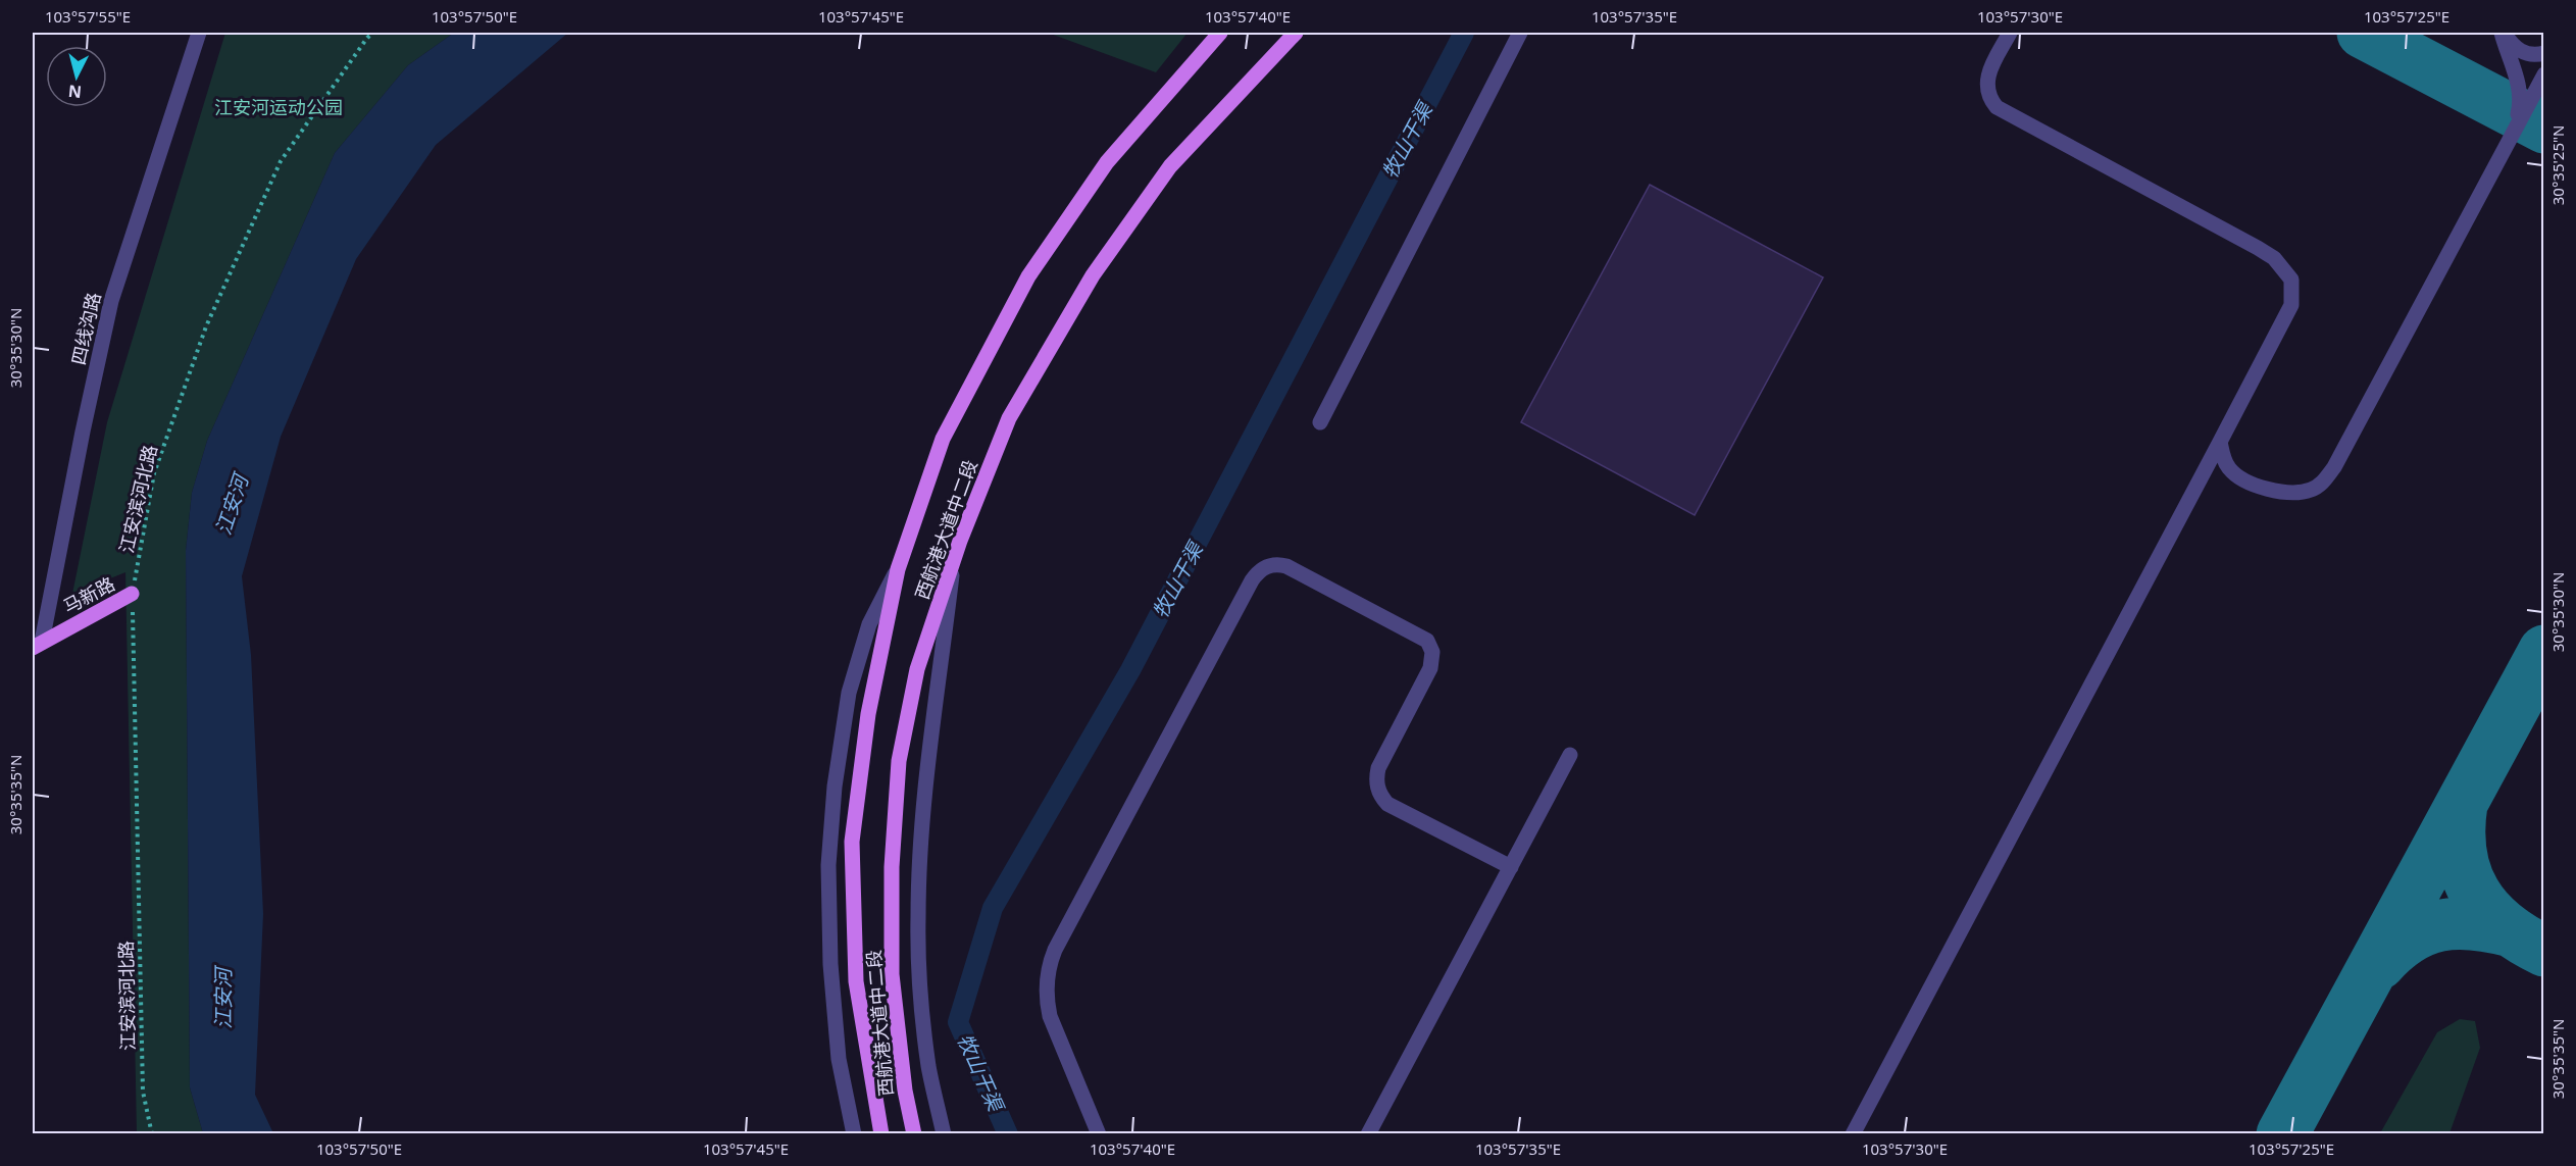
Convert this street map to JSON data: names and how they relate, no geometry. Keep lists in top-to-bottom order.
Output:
{
  "streets": {
    "main road": ["西航港大道中二段", "马新路"],
    "street": ["四线沟路"],
    "path": ["江安滨河北路"]
  },
  "crossings": [
    ["四线沟路", "马新路"],
    ["江安滨河北路", "马新路"]
  ],
  "water": ["牧山干渠", "江安河"],
  "parks": ["江安河运动公园"],
  "north": "bottom",
  "coordinates": [
    "103°57'55\"E",
    "103°57'50\"E",
    "103°57'45\"E",
    "103°57'40\"E",
    "103°57'35\"E",
    "103°57'30\"E",
    "103°57'25\"E",
    "30°35'25\"N",
    "30°35'30\"N",
    "30°35'35\"N"
  ]
}
